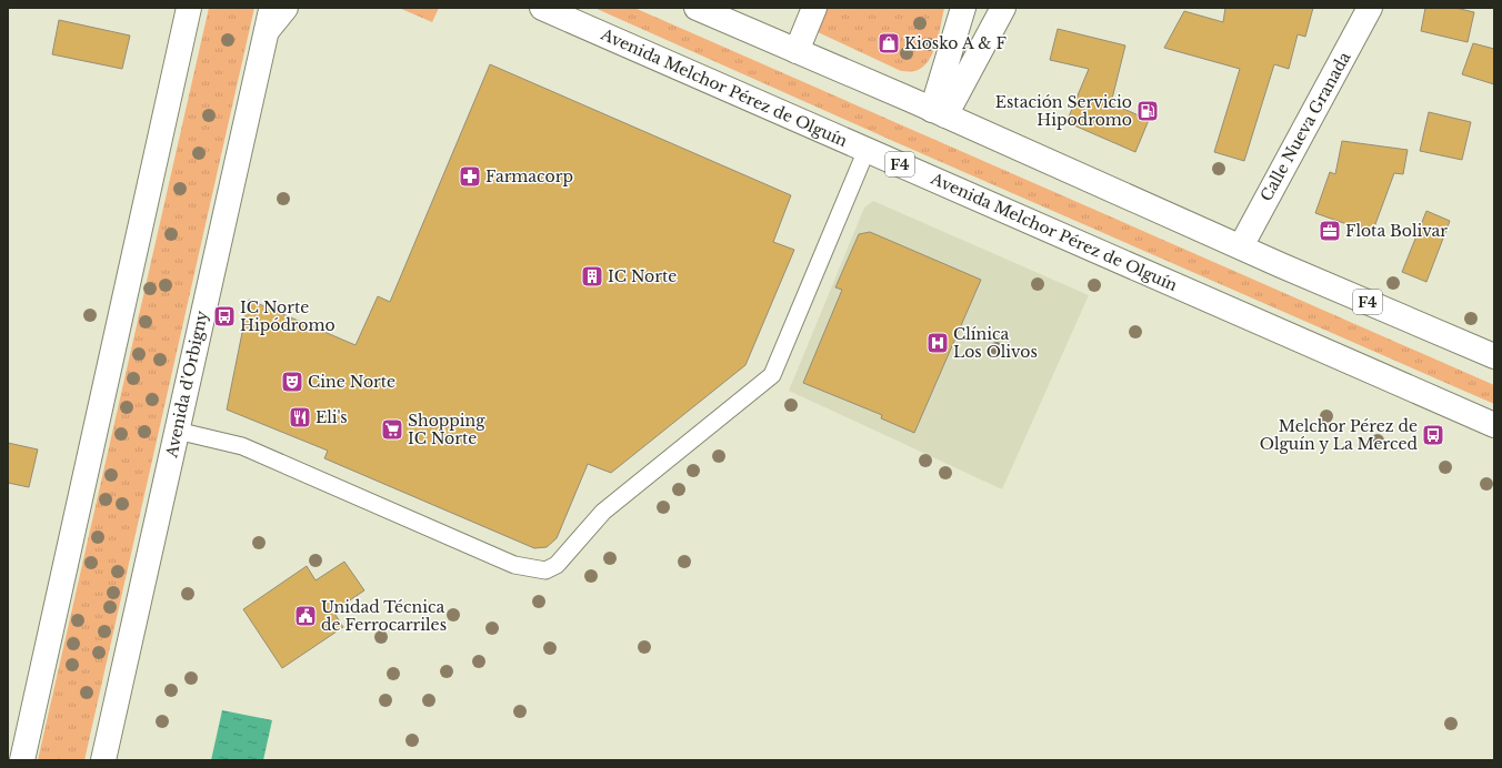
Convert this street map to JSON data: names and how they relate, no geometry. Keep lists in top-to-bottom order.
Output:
{
  "streets": {
    "main road": [
      "Avenida Melchor Pérez de Olguín",
      "Calle Nueva Granada",
      "F4",
      "Avenida d'Orbigny"
    ]
  },
  "crossings": [
    ["Calle Nueva Granada", "F4"]
  ],
  "places": {
    "shop": ["Kiosko A & F"],
    "fuel station": ["Estación Servicio Hipodromo"],
    "pharmacy": ["Farmacorp"],
    "office": ["Flota Bolivar"],
    "building": ["IC Norte"],
    "bus stop": ["IC Norte Hipódromo", "Melchor Pérez de Olguín y La Merced"],
    "hospital": ["Clínica Los Olivos"],
    "theatre": ["Cine Norte"],
    "restaurant": ["Eli's"],
    "supermarket": ["Shopping IC Norte"],
    "public building": ["Unidad Técnica de Ferrocarriles"]
  }
}
